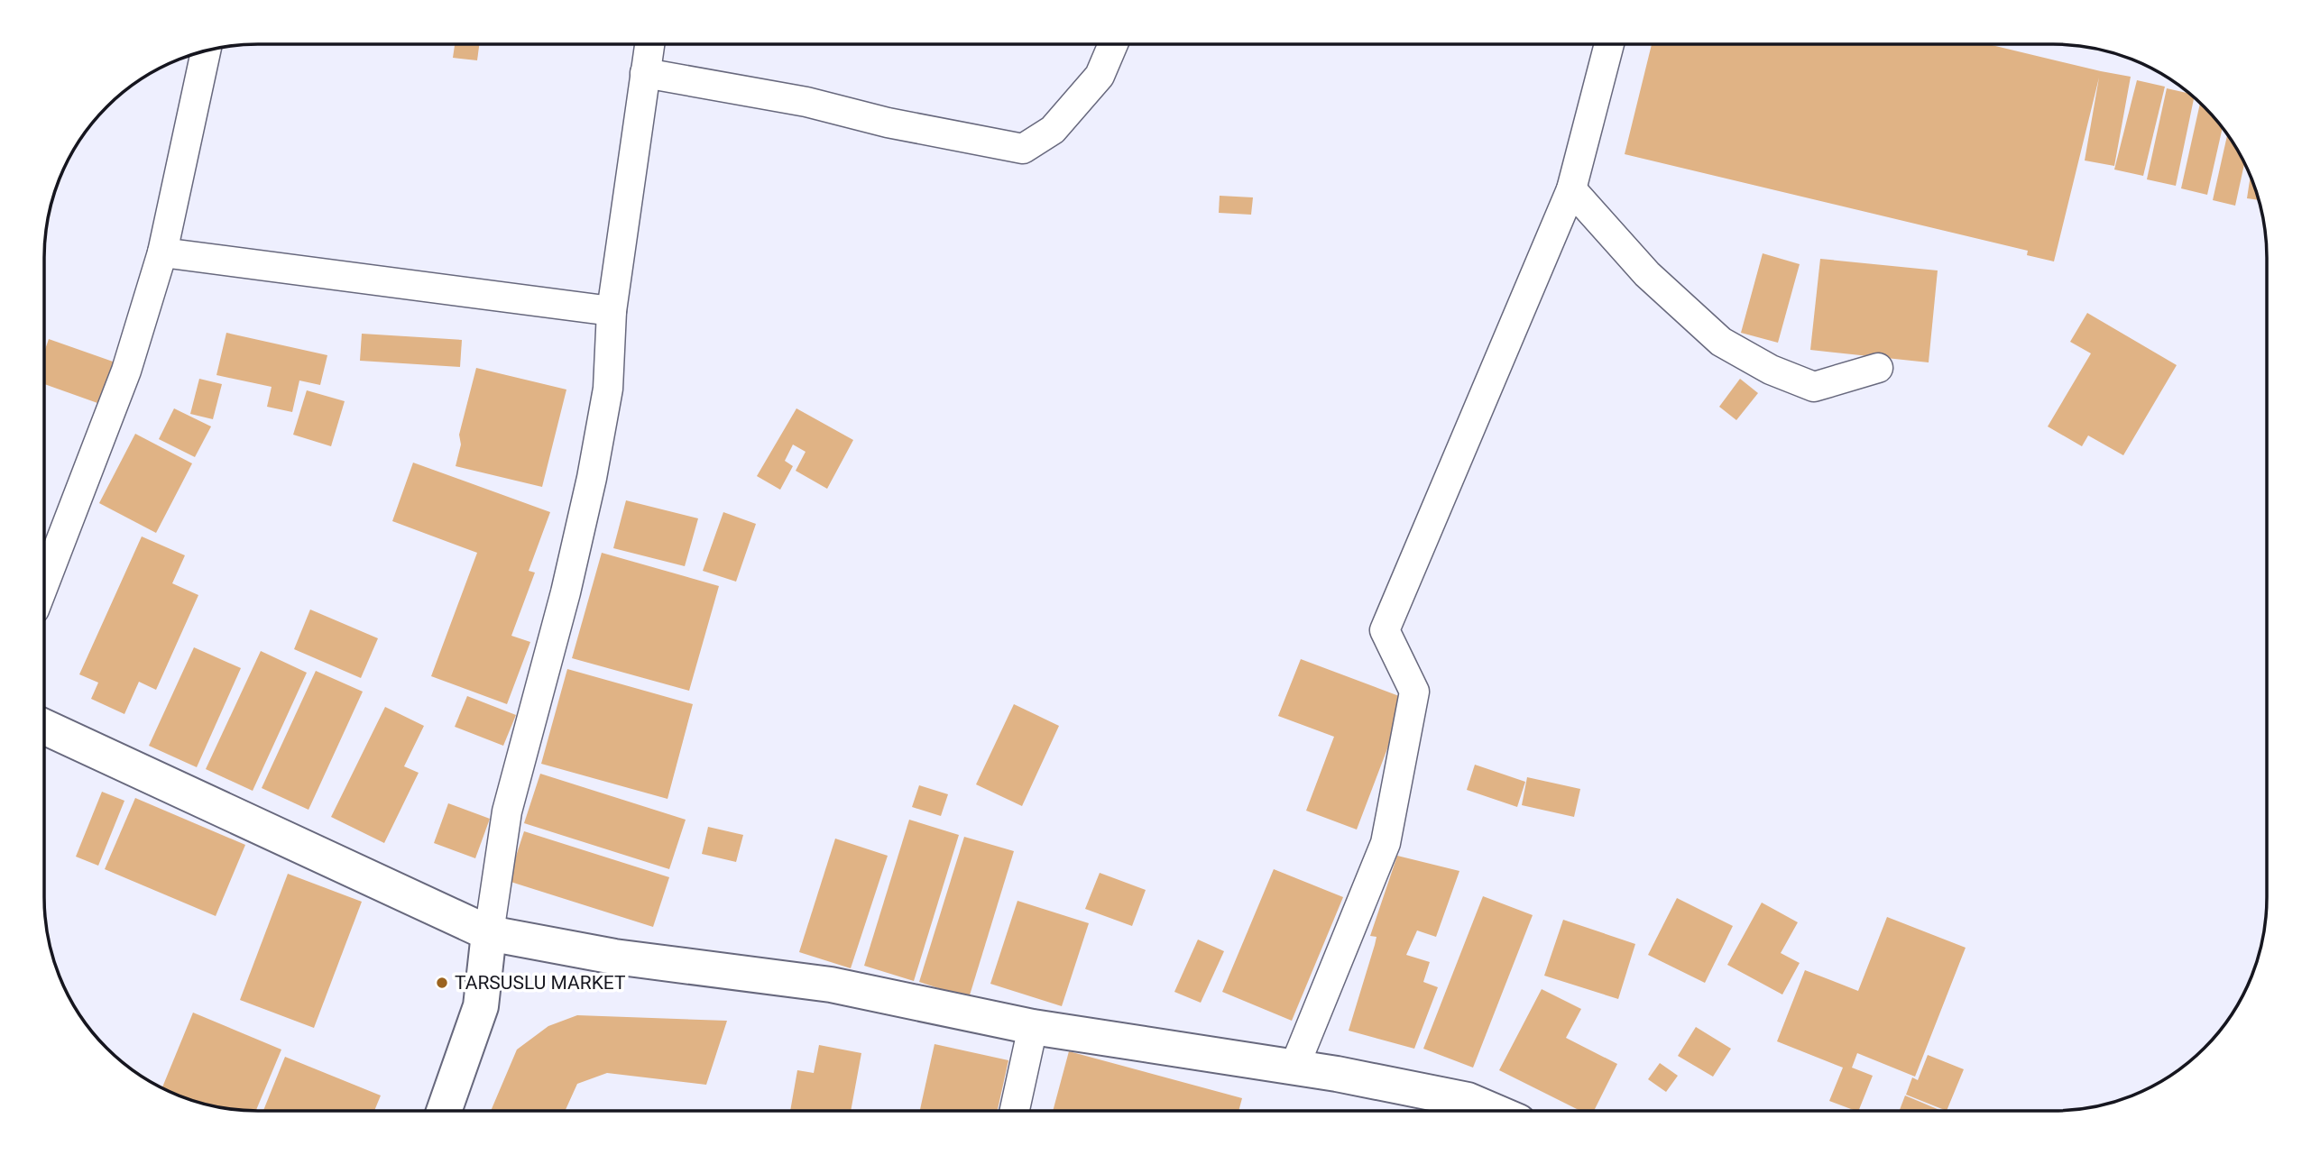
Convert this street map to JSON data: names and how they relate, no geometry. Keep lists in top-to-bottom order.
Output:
{
  "places": ["TARSUSLU MARKET"]
}
